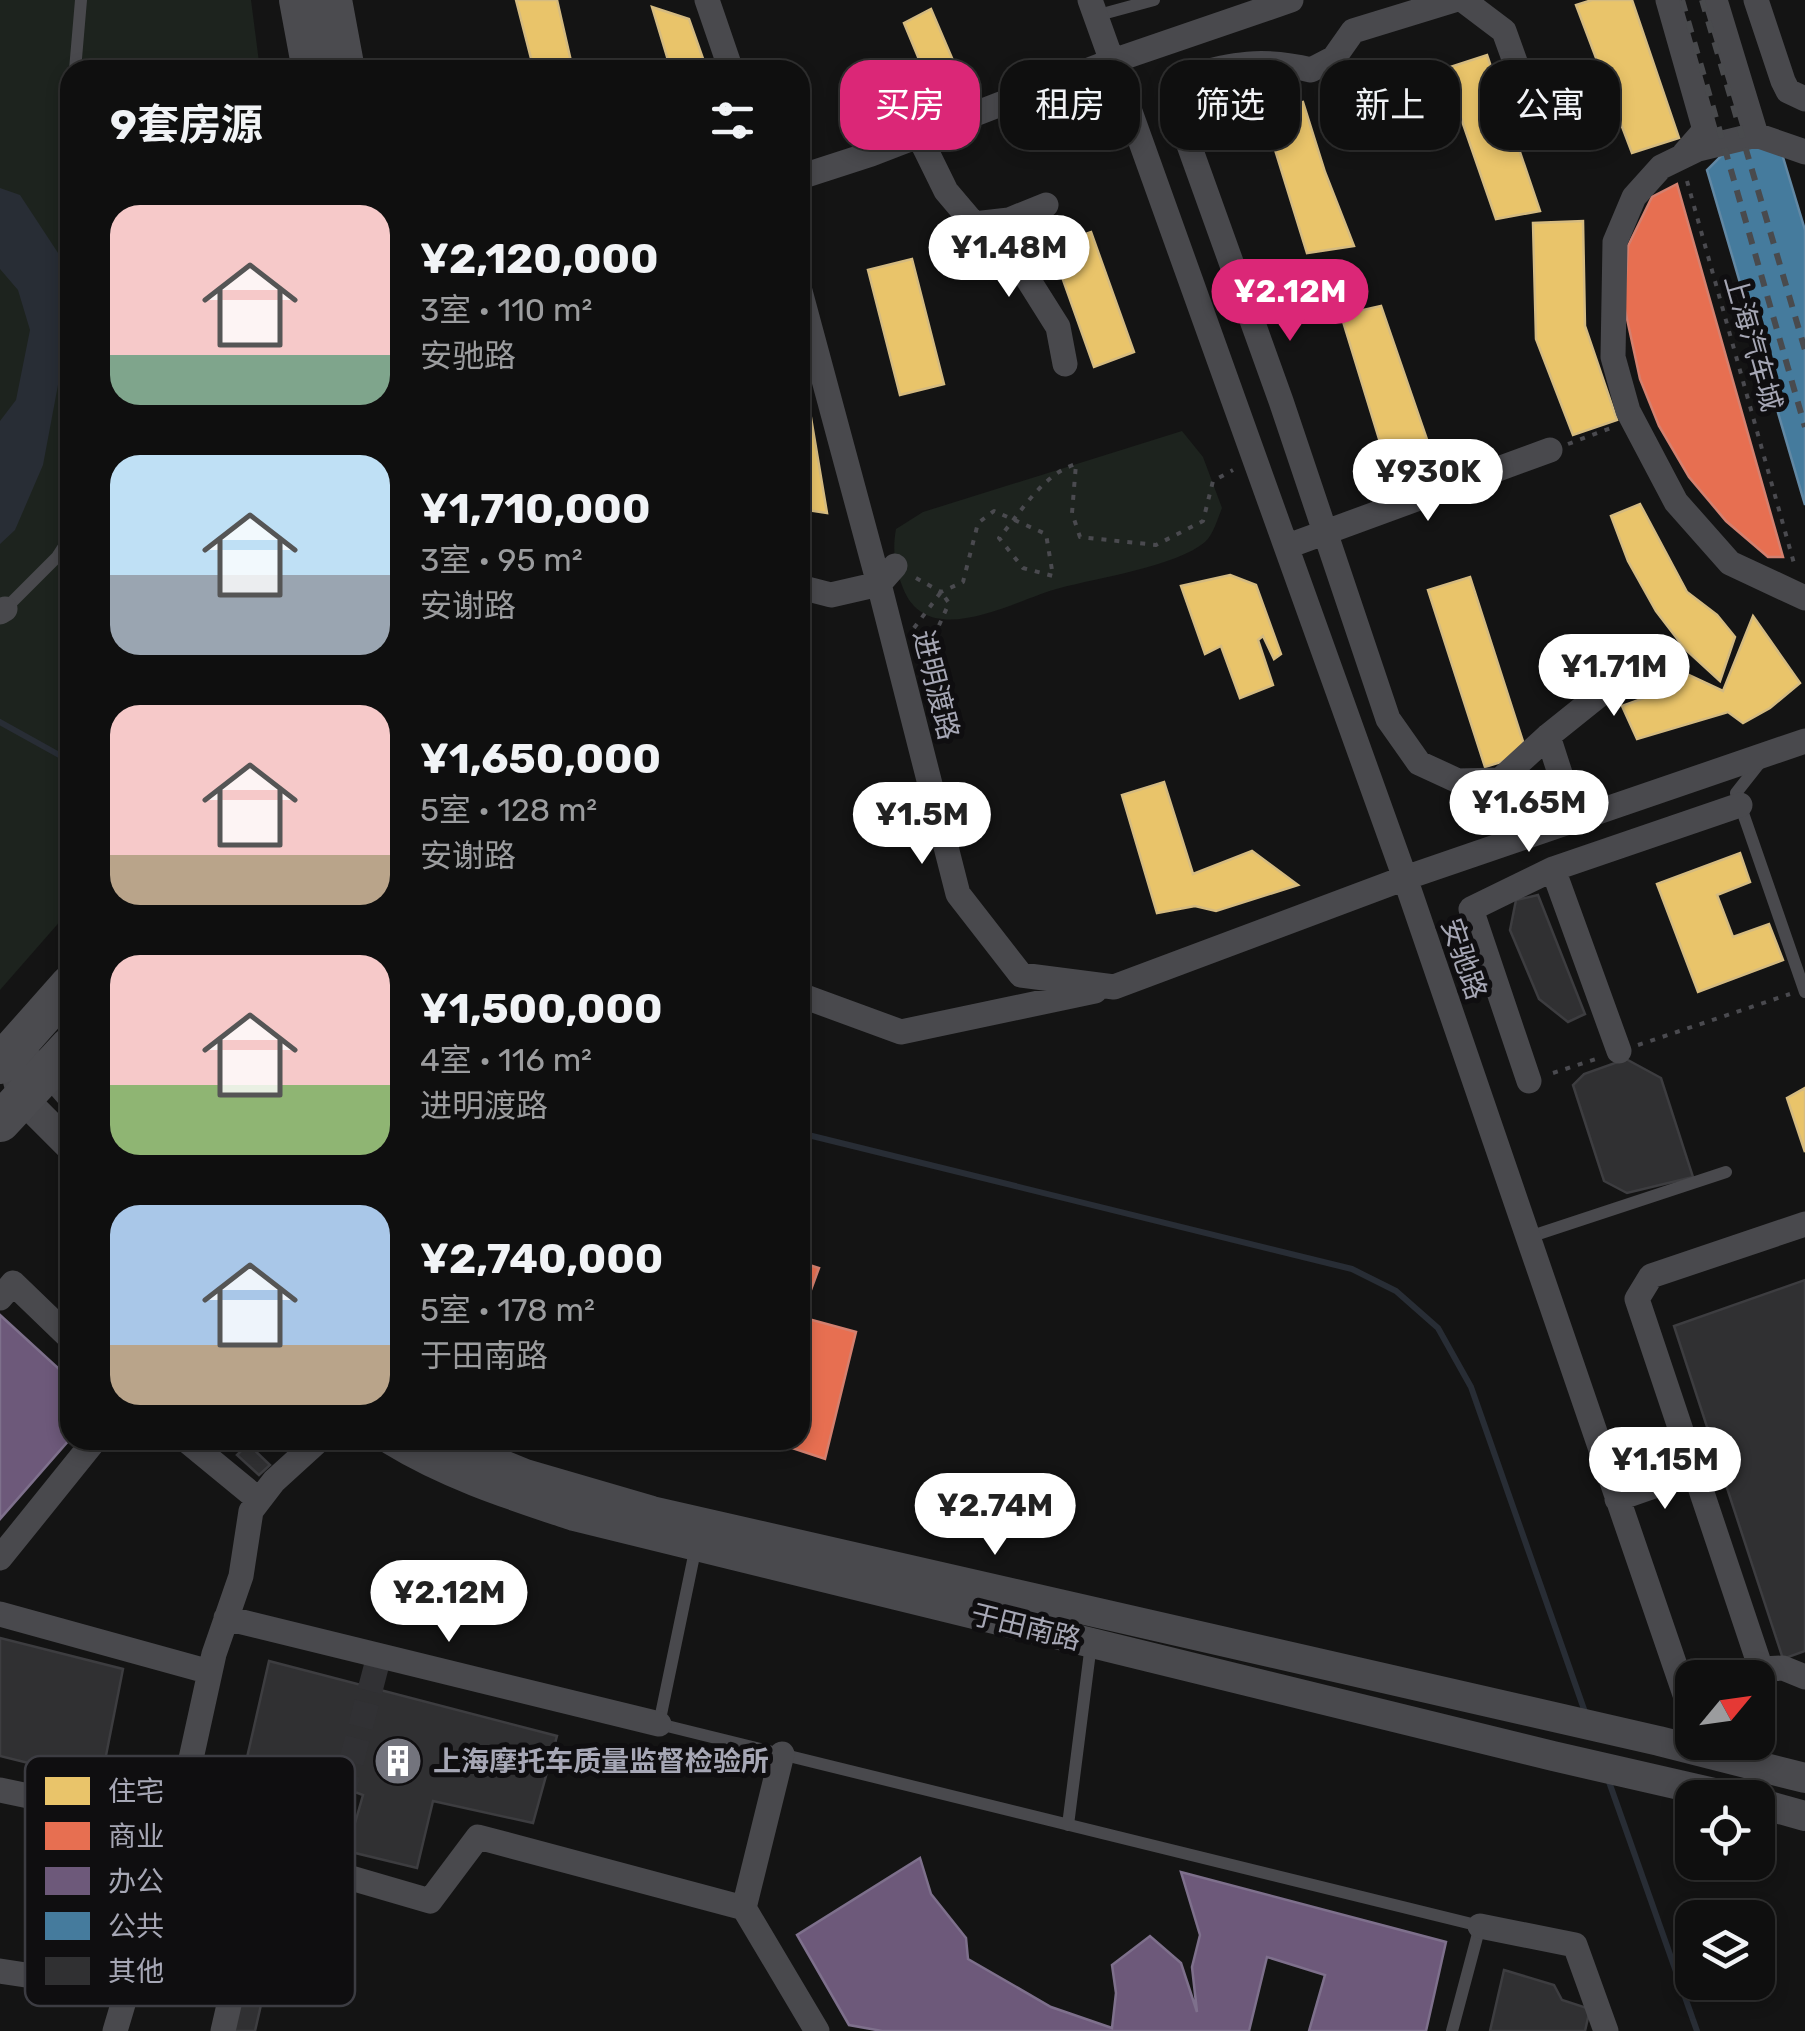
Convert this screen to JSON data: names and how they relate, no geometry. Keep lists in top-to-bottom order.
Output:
{
  "streets": {
    "street": ["进明渡路", "安驰路", "于田南路"],
    "path": ["上海汽车城"]
  },
  "crossings": [
    ["进明渡路", "安驰路"]
  ],
  "places": {
    "building": ["上海摩托车质量监督检验所"]
  },
  "legend": [
    "住宅",
    "商业",
    "办公",
    "公共",
    "其他"
  ],
  "north": "top right",
  "page": {
    "chip": [
      "买房",
      "租房",
      "筛选",
      "新上",
      "公寓"
    ],
    "heading": "9套房源",
    "list": [
      {
        "name": "¥2,120,000",
        "note": "3室 · 110 m² · 安驰路"
      },
      {
        "name": "¥1,710,000",
        "note": "3室 · 95 m² · 安谢路"
      },
      {
        "name": "¥1,650,000",
        "note": "5室 · 128 m² · 安谢路"
      },
      {
        "name": "¥1,500,000",
        "note": "4室 · 116 m² · 进明渡路"
      },
      {
        "name": "¥2,740,000",
        "note": "5室 · 178 m² · 于田南路"
      }
    ],
    "price": [
      "¥1.48M",
      "¥2.12M",
      "¥930K",
      "¥1.71M",
      "¥1.65M",
      "¥1.5M",
      "¥1.15M",
      "¥2.74M",
      "¥2.12M"
    ]
  }
}
